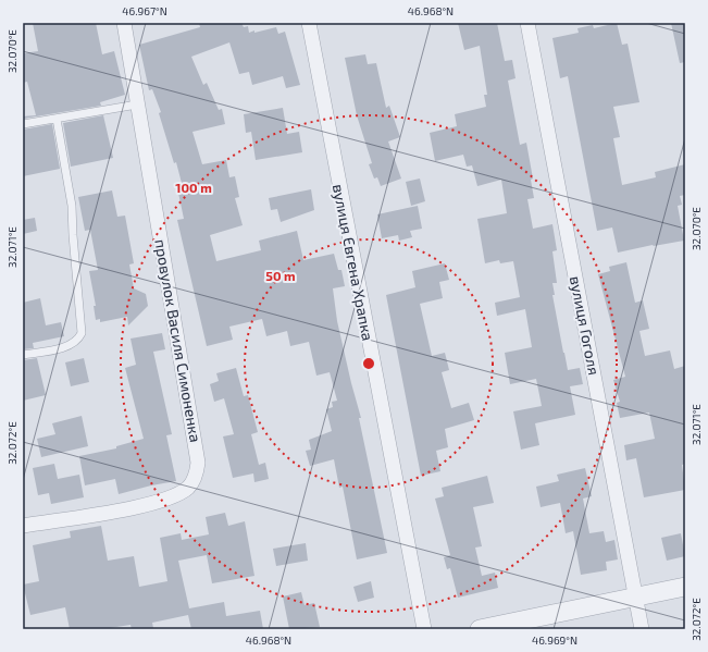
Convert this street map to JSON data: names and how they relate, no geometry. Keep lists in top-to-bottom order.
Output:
{
  "streets": {
    "street": ["вулиця Євгена Храпка", "вулиця Гоголя", "провулок Василя Симоненка"]
  },
  "coordinates": [
    "46.967°N",
    "46.968°N",
    "32.070°E",
    "32.071°E",
    "32.072°E",
    "46.969°N"
  ],
  "rings": ["100 m", "50 m"]
}
